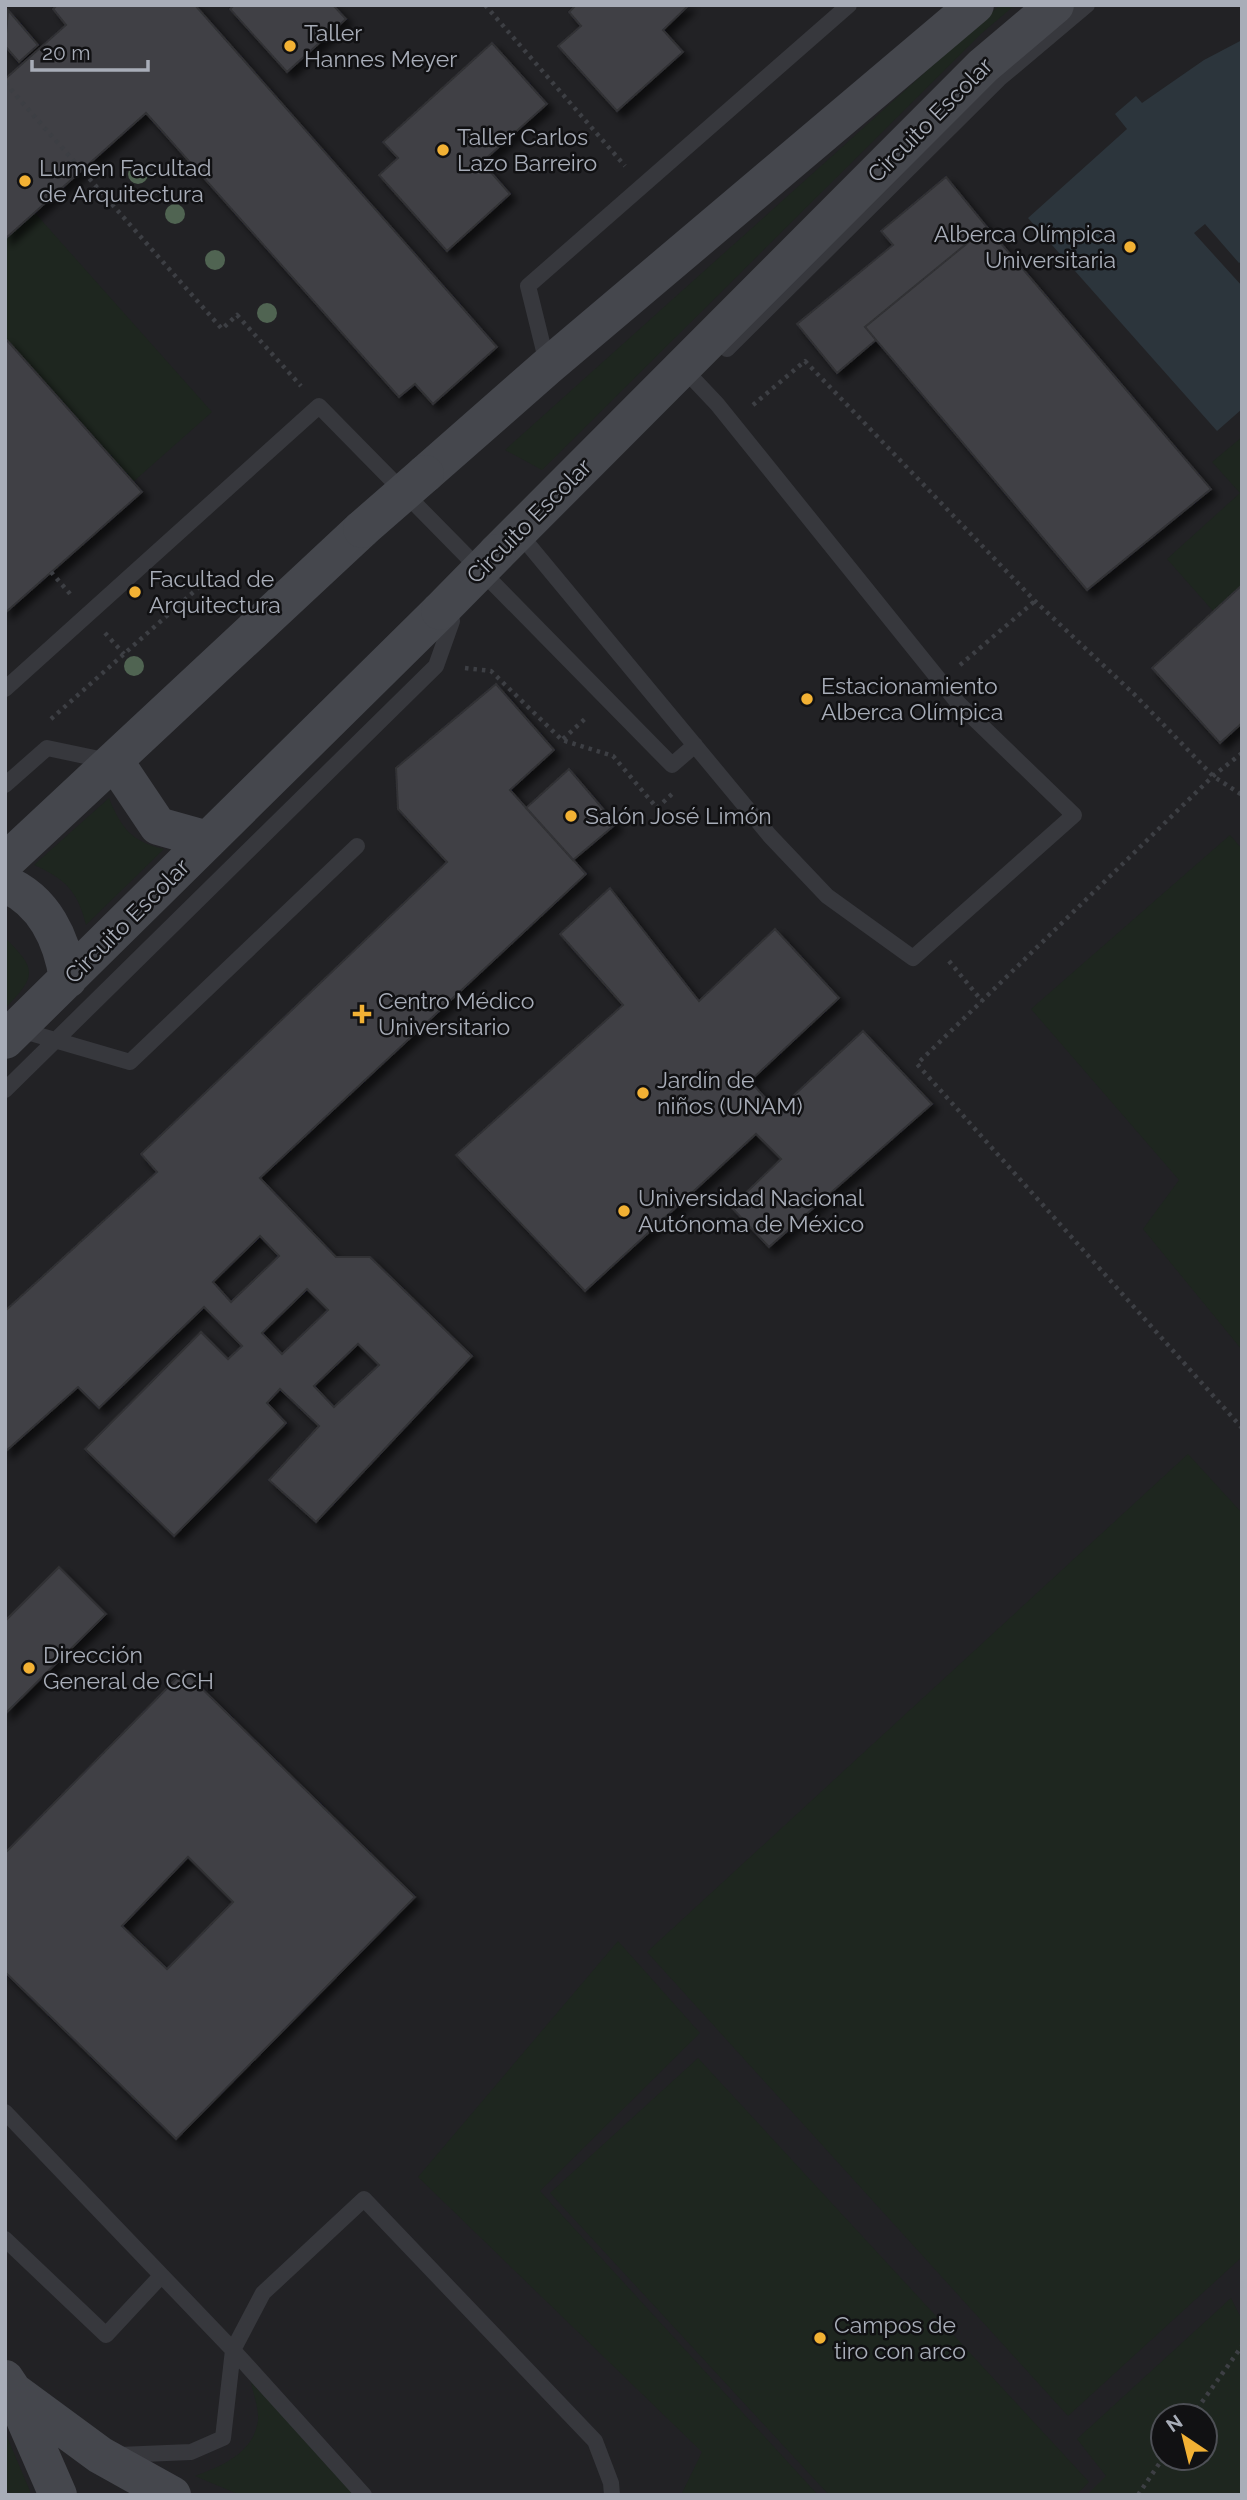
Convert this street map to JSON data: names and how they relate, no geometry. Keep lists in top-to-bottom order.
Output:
{
  "streets": {
    "street": ["Circuito Escolar"]
  },
  "places": {
    "other": [
      "Taller Hannes Meyer",
      "Taller Carlos Lazo Barreiro",
      "Lumen Facultad de Arquitectura",
      "Alberca Olímpica Universitaria",
      "Facultad de Arquitectura",
      "Estacionamiento Alberca Olímpica",
      "Salón José Limón",
      "Jardín de niños (UNAM)",
      "Universidad Nacional Autónoma de México",
      "Dirección General de CCH",
      "Campos de tiro con arco"
    ],
    "health": ["Centro Médico Universitario"]
  },
  "scale_bar": "20 m",
  "north": "top left"
}
